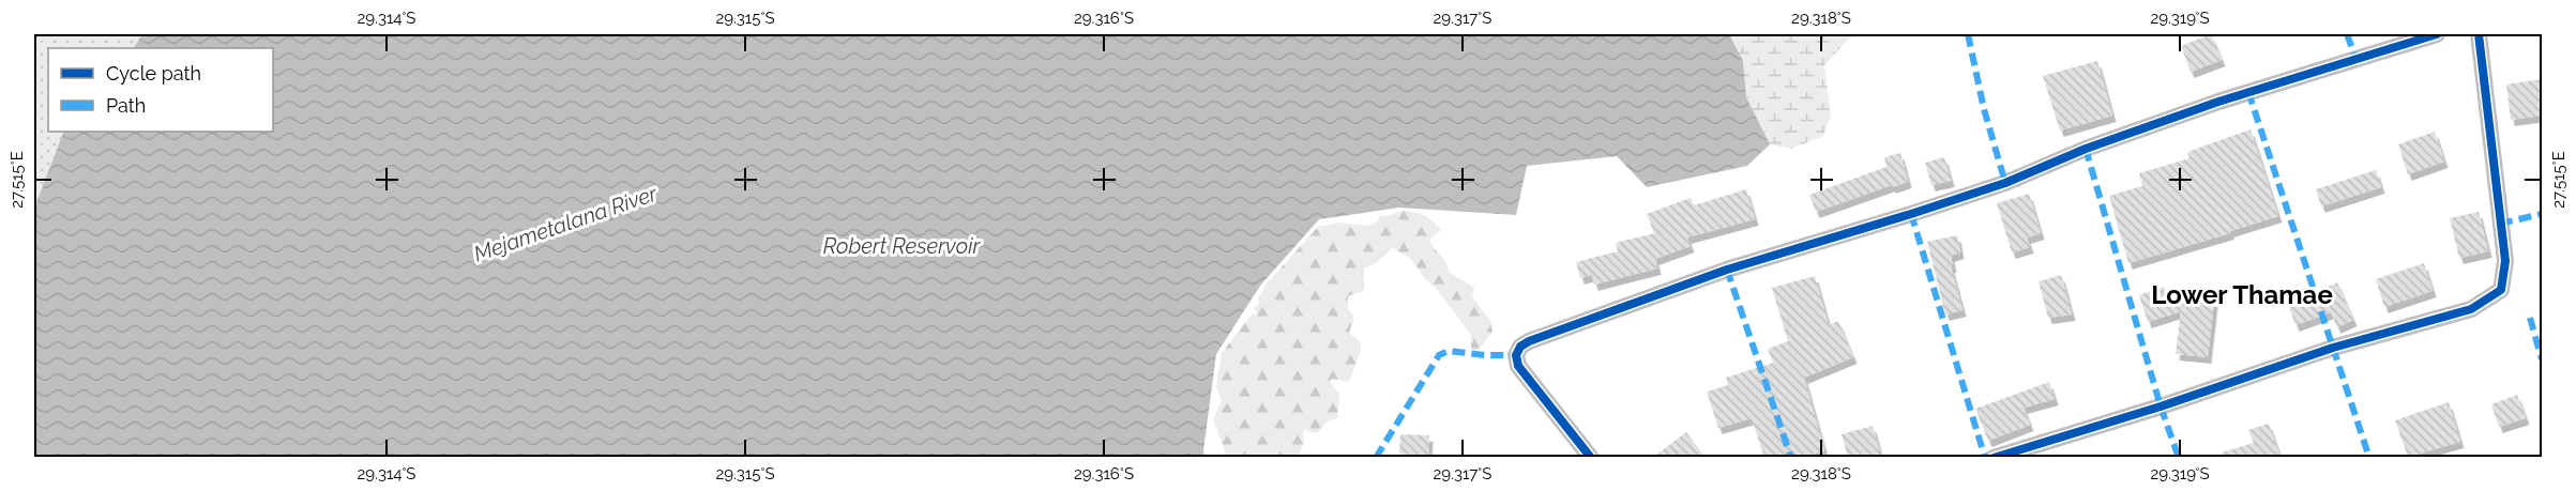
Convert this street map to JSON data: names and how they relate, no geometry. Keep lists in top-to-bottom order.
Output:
{
  "districts": ["Lower Thamae"],
  "water": ["Mejametalana River", "Robert Reservoir"],
  "legend": ["Cycle path", "Path"],
  "coordinates": [
    "29.314°S",
    "29.315°S",
    "29.316°S",
    "29.317°S",
    "29.318°S",
    "29.319°S",
    "27.515°E"
  ]
}
